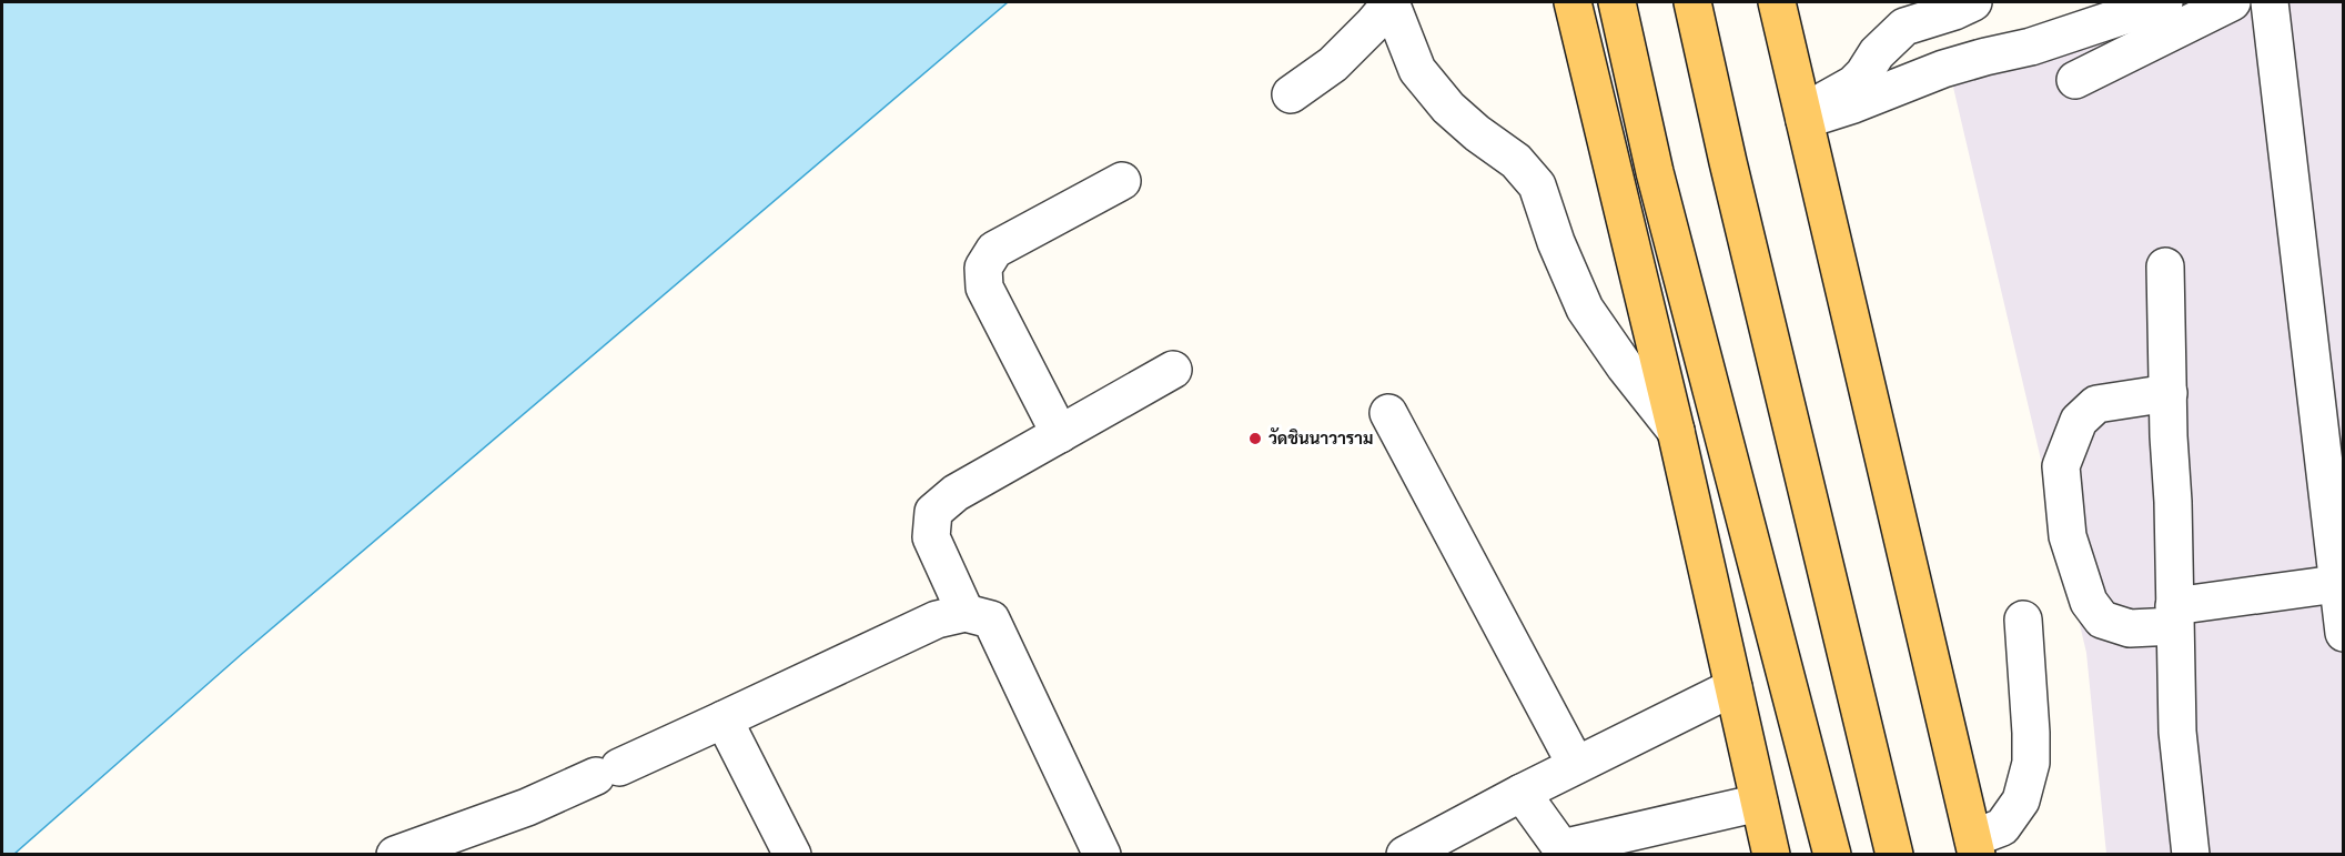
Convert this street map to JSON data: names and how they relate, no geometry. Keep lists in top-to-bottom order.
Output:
{
  "places": ["วัดชินนาวาราม"]
}
